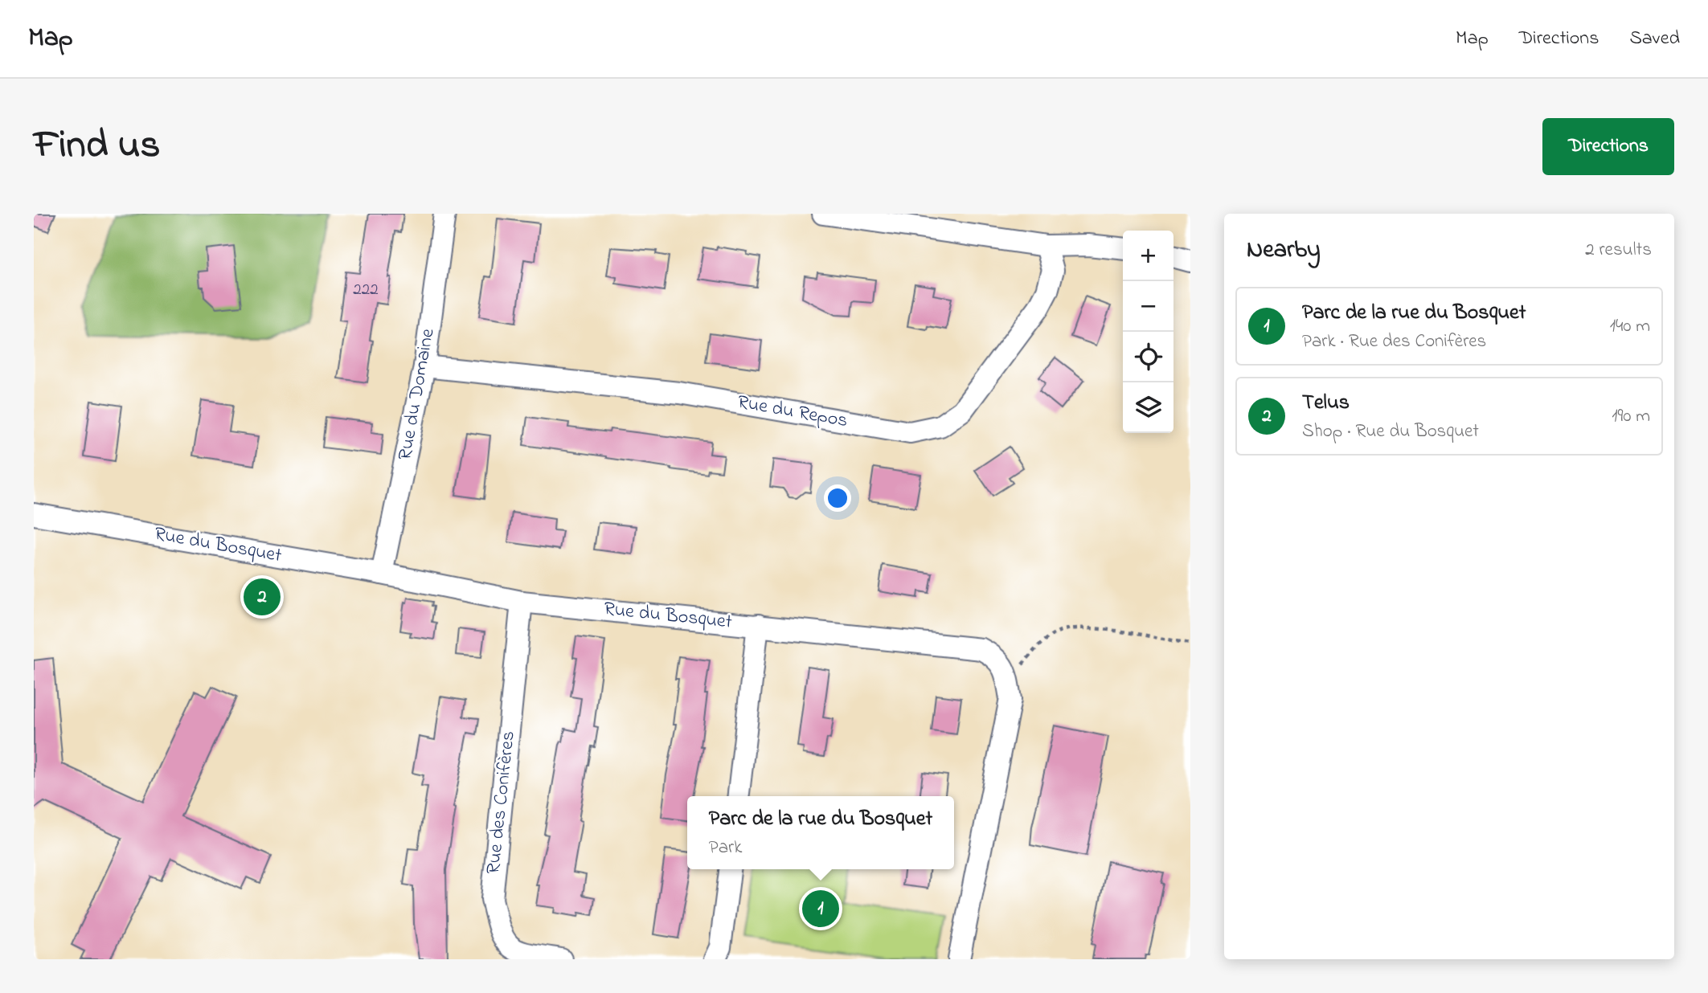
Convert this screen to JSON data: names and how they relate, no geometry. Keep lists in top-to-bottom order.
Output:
{
  "streets": {
    "street": [
      "Rue du Domaine",
      "Rue du Repos",
      "Rue du Bosquet",
      "Rue des Conifères"
    ]
  },
  "crossings": [
    ["Rue du Domaine", "Rue du Repos"],
    ["Rue du Domaine", "Rue du Bosquet"],
    ["Rue du Bosquet", "Rue des Conifères"]
  ],
  "house_numbers": ["222"],
  "page": {
    "header": "Map",
    "nav": ["Map", "Directions", "Saved"],
    "title": "Find us",
    "buttons": "Directions",
    "heading": ["Nearby", "2 results"],
    "map_buttons": ["+", "−"],
    "list": [
      {
        "mark": "1",
        "name": "Parc de la rue du Bosquet",
        "note": "Park · Rue des Conifères",
        "value": "140 m"
      },
      {
        "mark": "2",
        "name": "Telus",
        "note": "Shop · Rue du Bosquet",
        "value": "190 m"
      }
    ],
    "pins": ["2", "1"],
    "popup": ["Parc de la rue du Bosquet", "Park"]
  }
}
